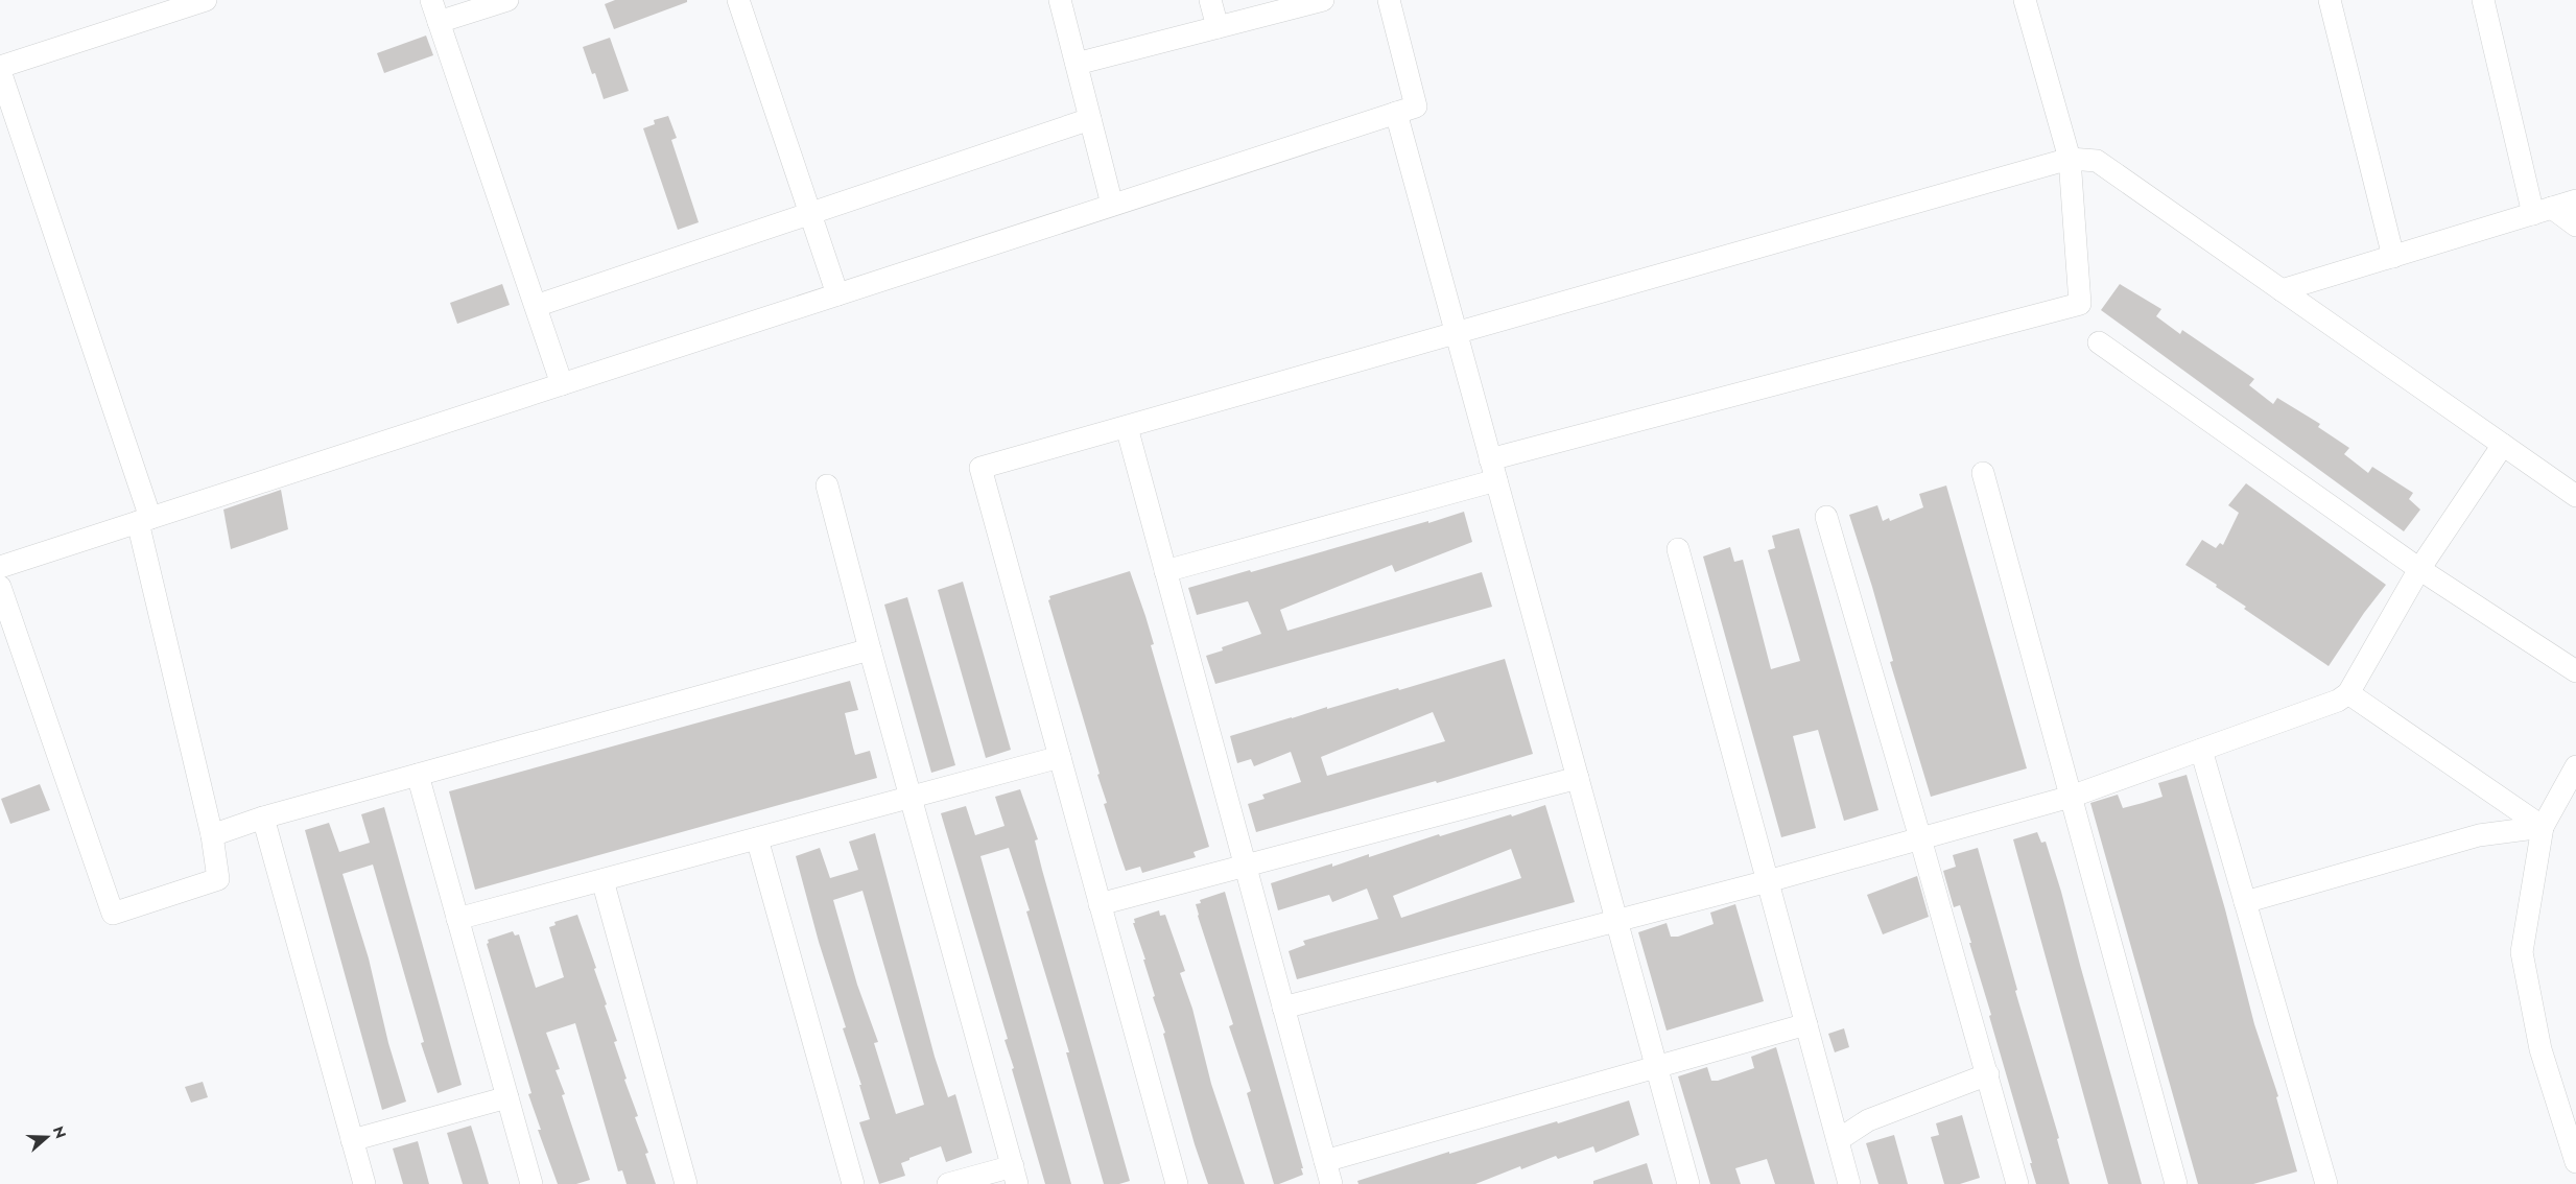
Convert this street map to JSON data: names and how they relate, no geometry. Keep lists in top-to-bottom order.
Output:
{
  "north": "right"
}
